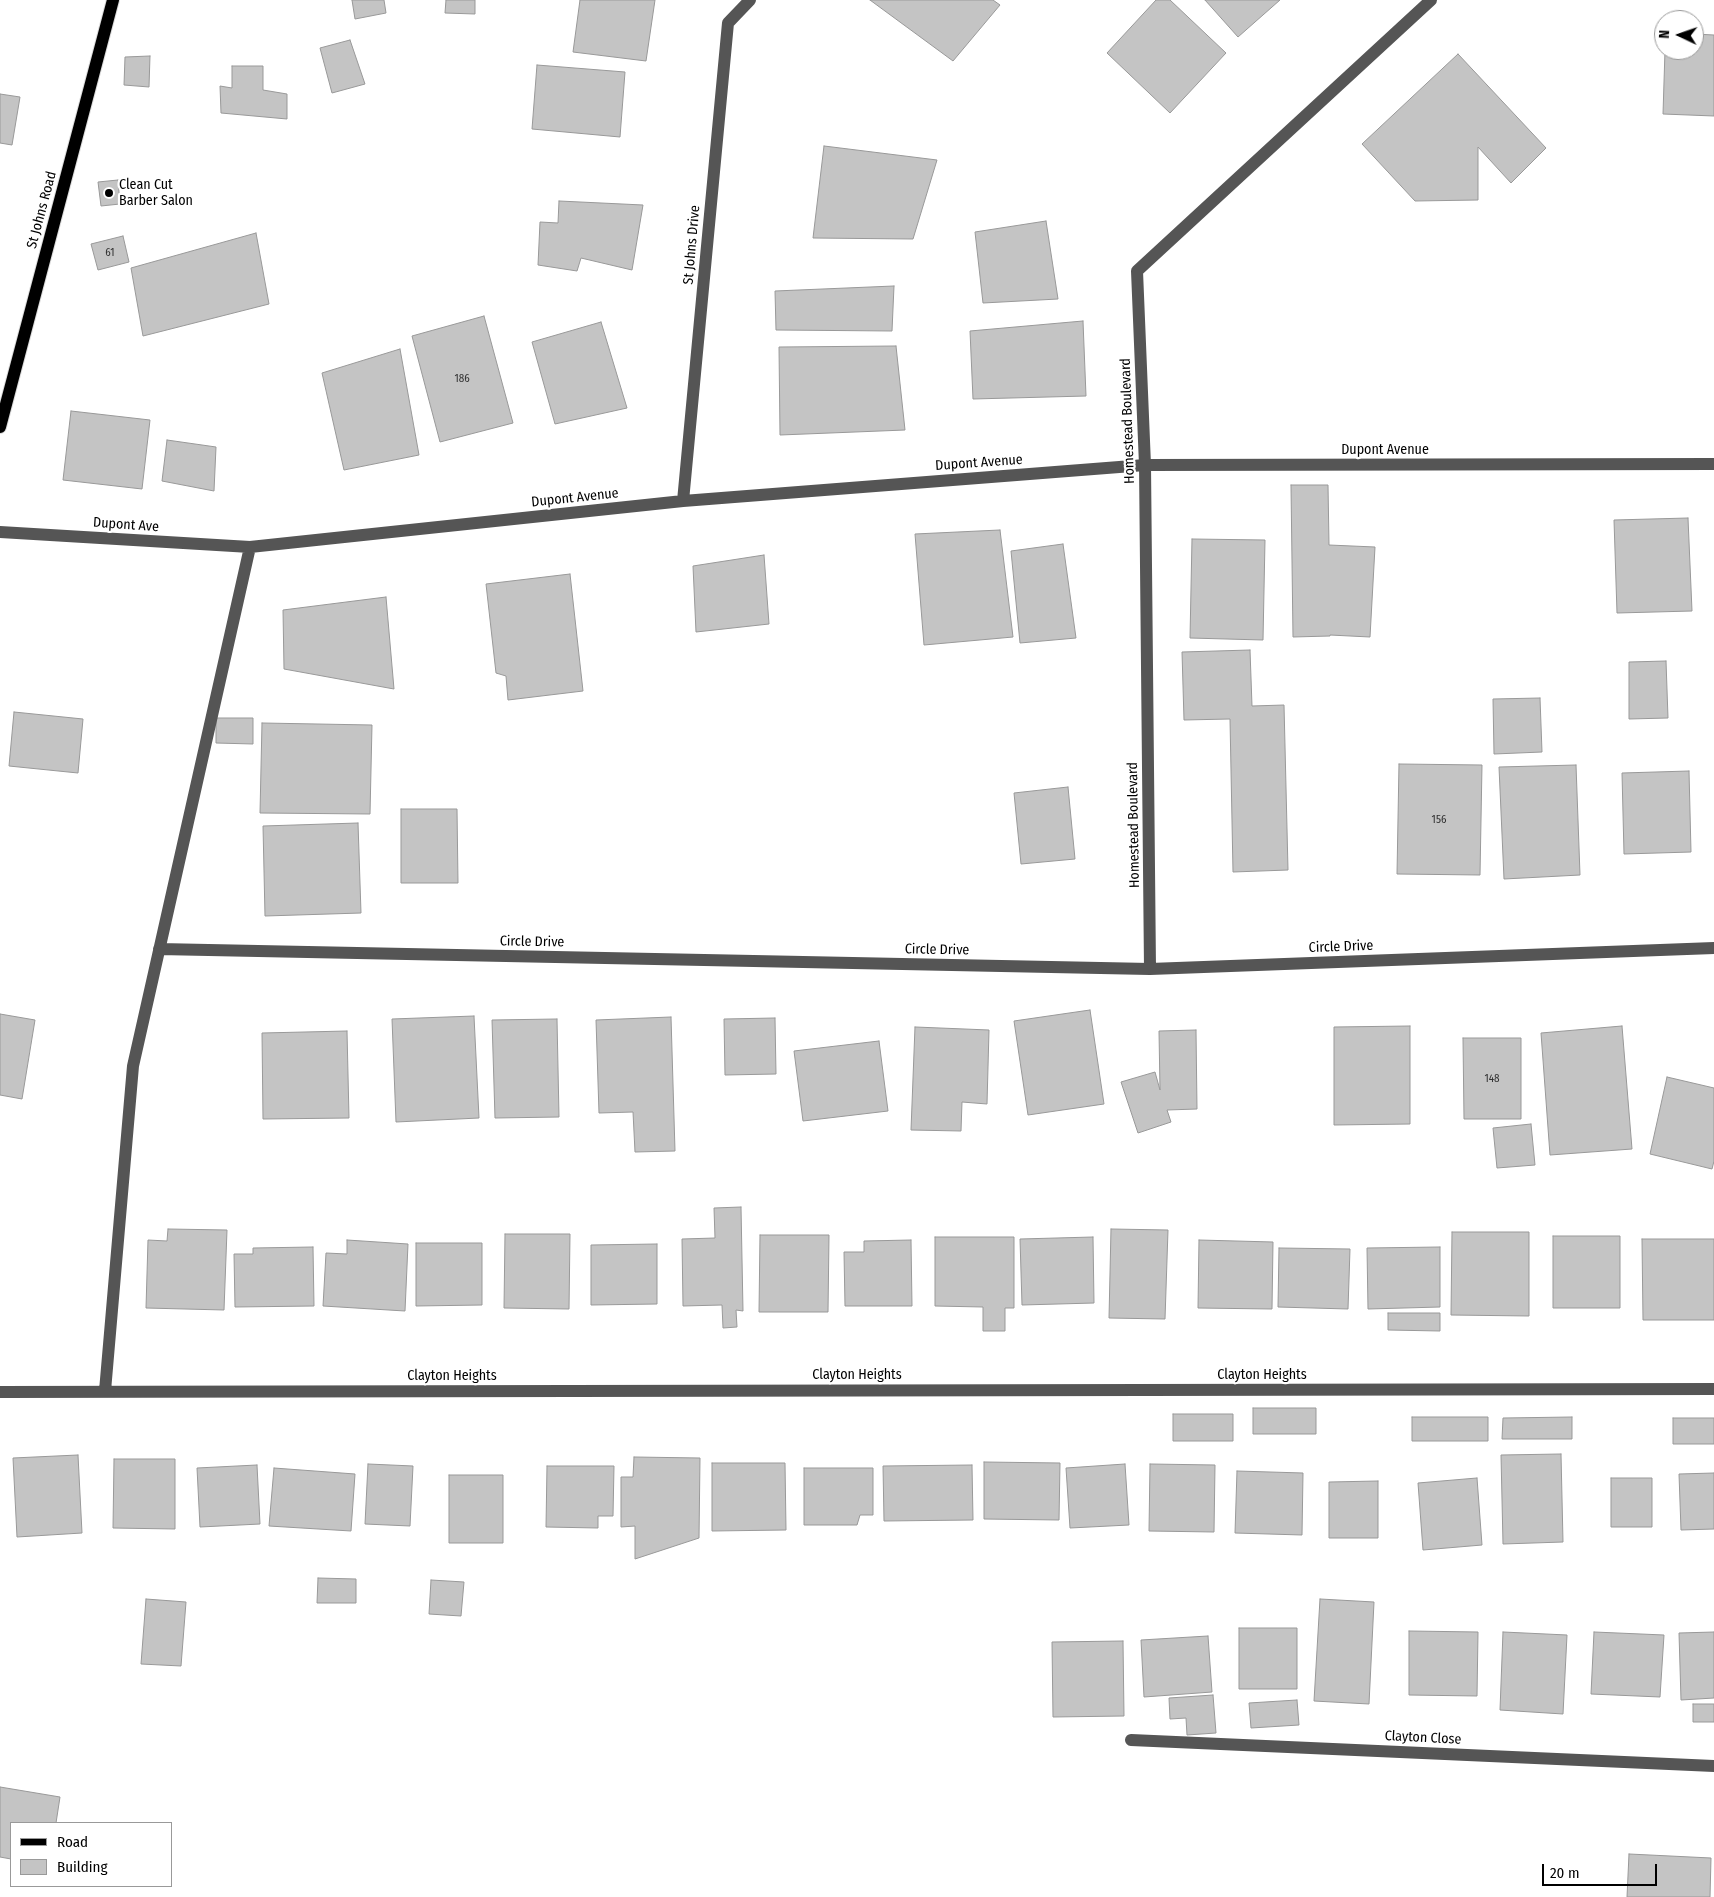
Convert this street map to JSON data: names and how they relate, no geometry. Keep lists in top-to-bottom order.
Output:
{
  "streets": {
    "main road": ["St Johns Road"],
    "street": [
      "St Johns Drive",
      "Homestead Boulevard",
      "Dupont Avenue",
      "Dupont Ave",
      "Circle Drive",
      "Clayton Heights",
      "Clayton Close"
    ]
  },
  "crossings": [
    ["St Johns Drive", "Dupont Avenue"],
    ["Homestead Boulevard", "Dupont Avenue"],
    ["Homestead Boulevard", "Circle Drive"],
    ["Dupont Avenue", "Dupont Ave"]
  ],
  "places": ["Clean Cut Barber Salon"],
  "house_numbers": [
    "61",
    "186",
    "156",
    "148"
  ],
  "legend": ["Road", "Building"],
  "scale_bar": "20 m",
  "north": "left"
}
